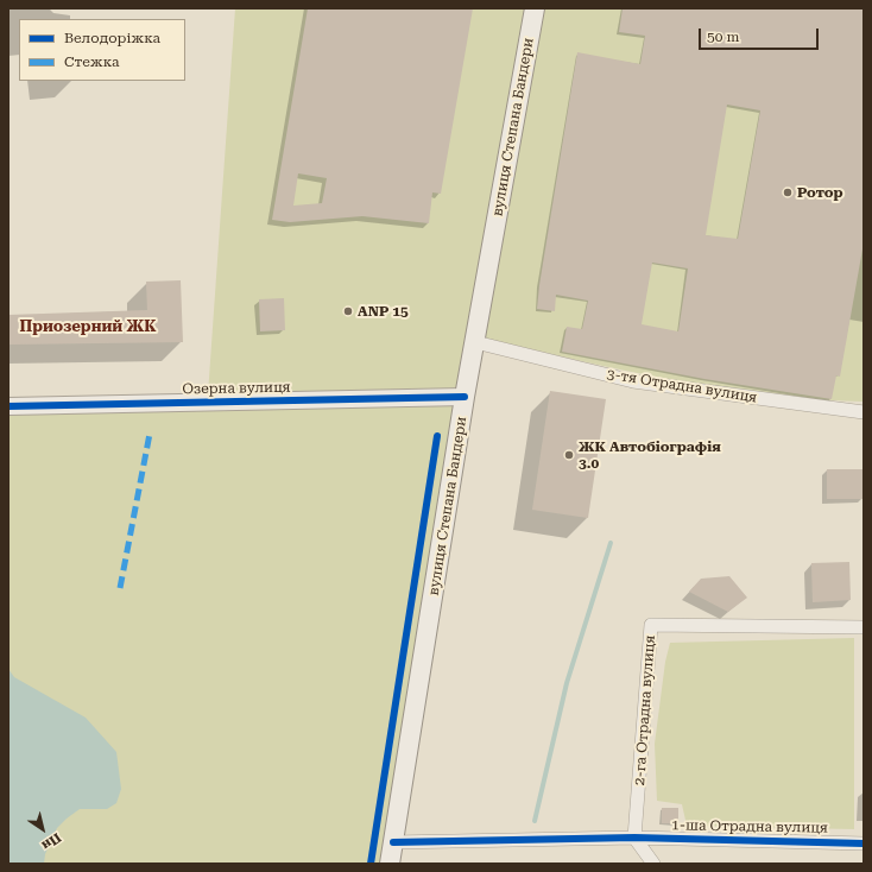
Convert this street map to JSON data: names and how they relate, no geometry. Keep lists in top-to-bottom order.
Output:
{
  "streets": {
    "main road": ["вулиця Степана Бандери"],
    "street": [
      "3-тя Отрадна вулиця",
      "Озерна вулиця",
      "2-га Отрадна вулиця",
      "1-ша Отрадна вулиця"
    ]
  },
  "crossings": [
    ["вулиця Степана Бандери", "3-тя Отрадна вулиця"],
    ["вулиця Степана Бандери", "Озерна вулиця"],
    ["вулиця Степана Бандери", "1-ша Отрадна вулиця"],
    ["2-га Отрадна вулиця", "1-ша Отрадна вулиця"]
  ],
  "districts": ["Приозерний ЖК"],
  "places": ["Ротор", "ANP 15", "ЖК Автобіографія 3.0"],
  "legend": ["Велодоріжка", "Стежка"],
  "scale_bar": "50 m",
  "north": "bottom right"
}
